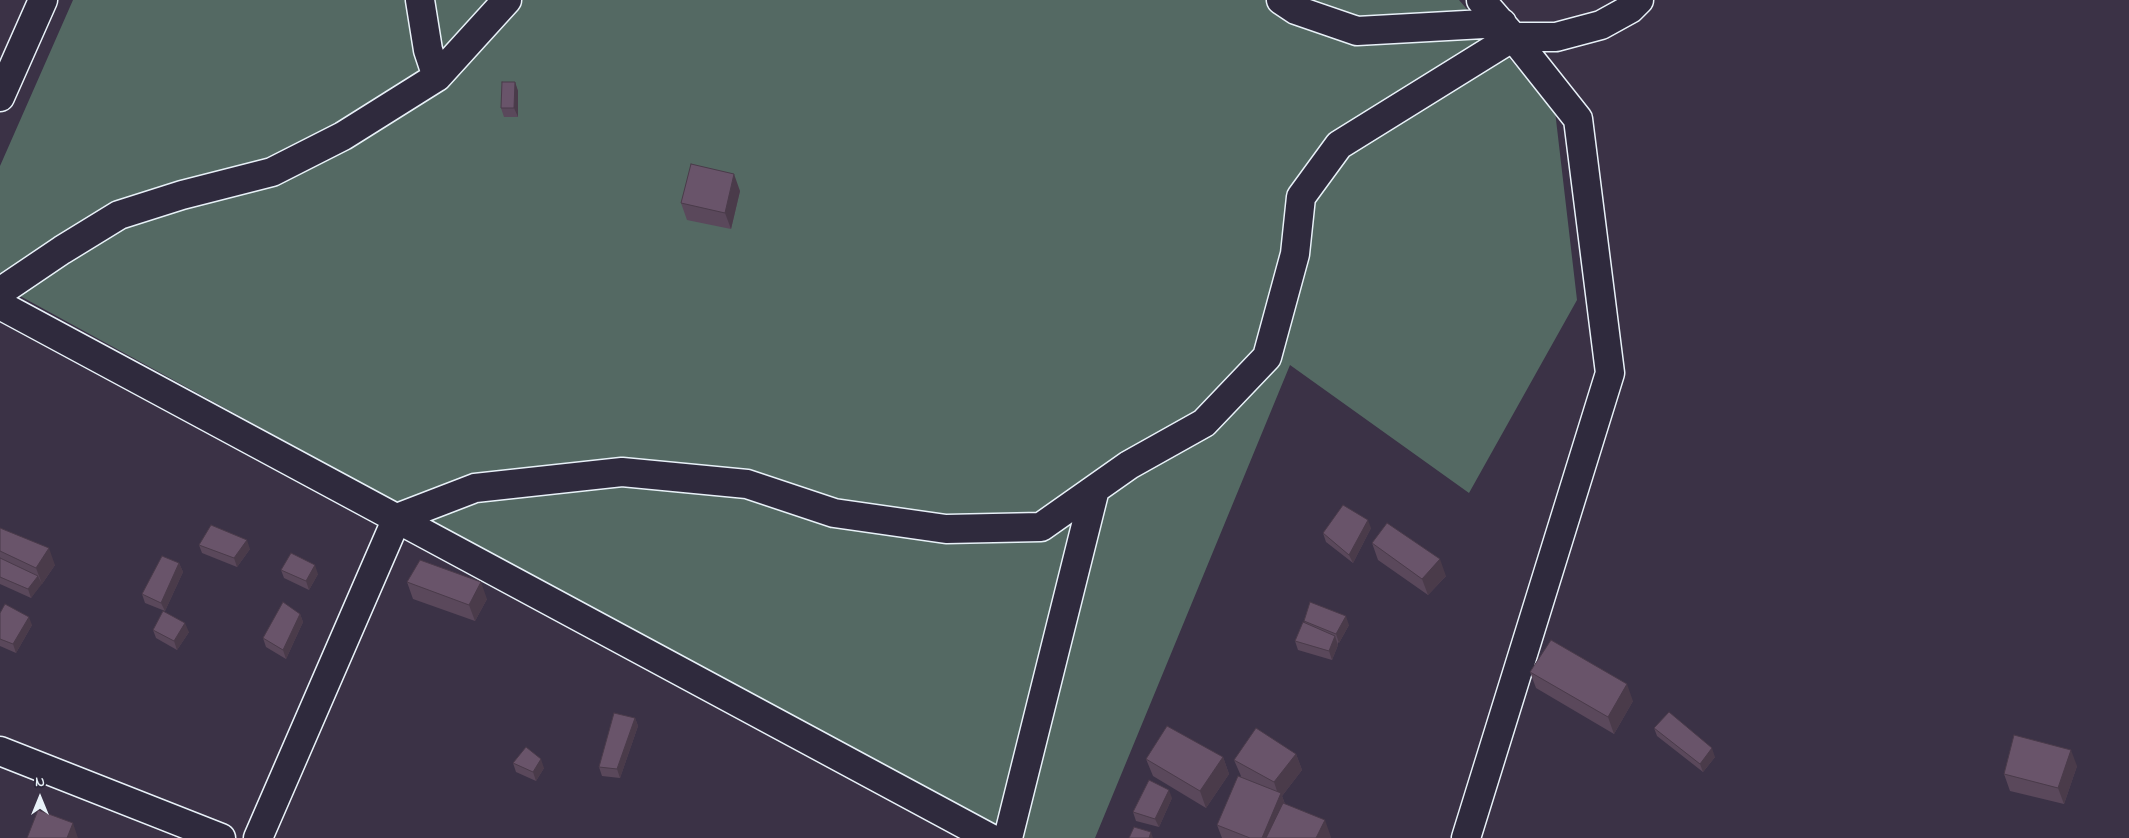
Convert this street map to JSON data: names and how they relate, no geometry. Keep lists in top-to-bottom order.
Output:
{
  "north": "top"
}
